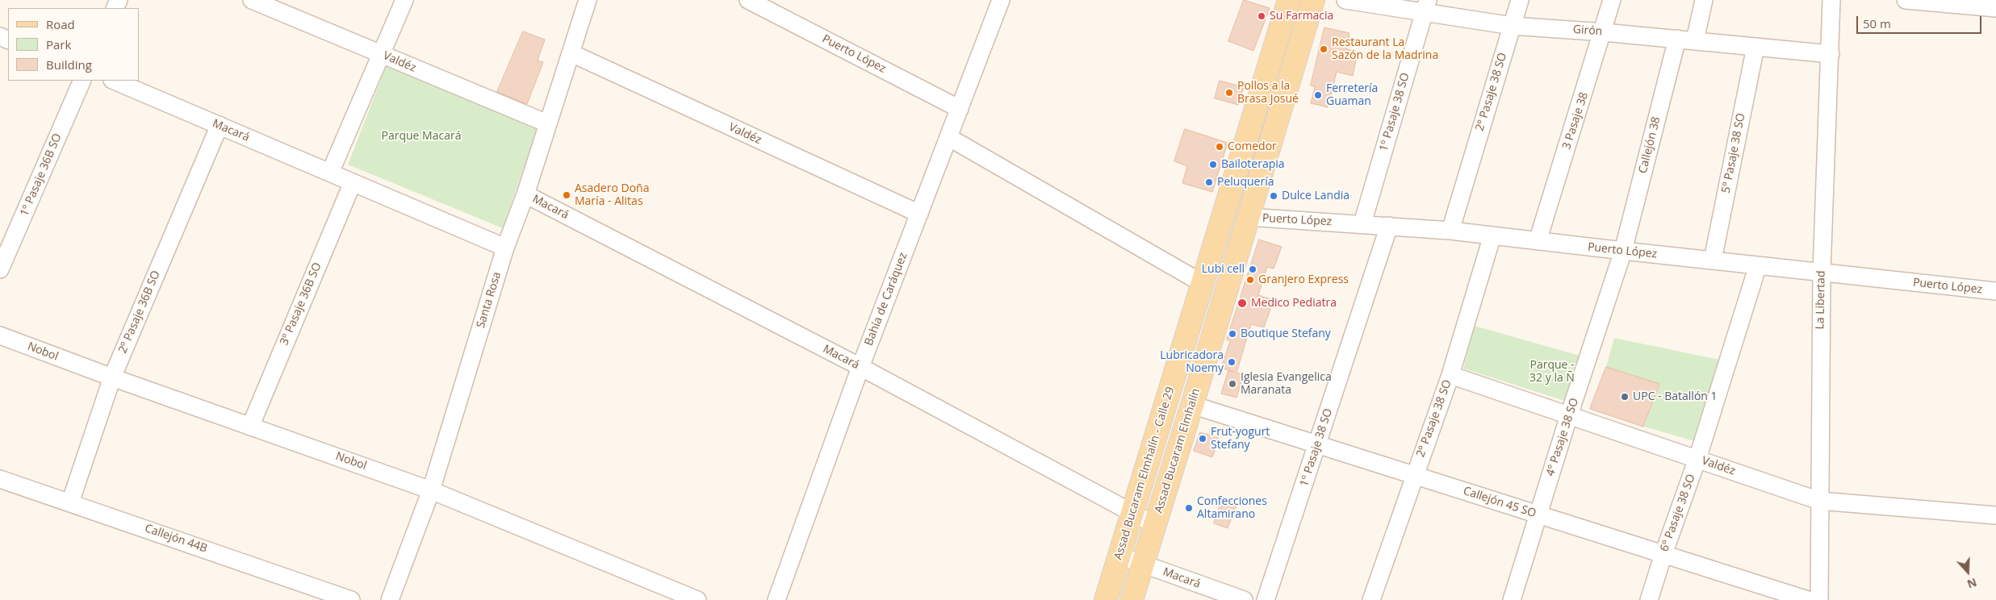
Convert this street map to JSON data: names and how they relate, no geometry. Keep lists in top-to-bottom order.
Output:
{
  "streets": {
    "main road": ["Assad Bucaram Elmhalín", "Assad Bucaram Elmhalín - Calle 29"],
    "street": [
      "Girón",
      "Puerto López",
      "Valdéz",
      "2º Pasaje 38 SO",
      "1º Pasaje 38 SO",
      "3 Pasaje 38",
      "Macará",
      "Callejón 38",
      "5º Pasaje 38 SO",
      "1º Pasaje 36B SO",
      "Bahía de Caráquez",
      "Santa Rosa",
      "La Libertad",
      "3º Pasaje 36B SO",
      "2º Pasaje 36B SO",
      "Nobol",
      "4º Pasaje 38 SO",
      "Callejón 45 SO",
      "6º Pasaje 38 SO",
      "Callejón 44B"
    ]
  },
  "crossings": [
    ["Girón", "2º Pasaje 38 SO"],
    ["Girón", "1º Pasaje 38 SO"],
    ["Girón", "3 Pasaje 38"],
    ["Girón", "Callejón 38"],
    ["Girón", "5º Pasaje 38 SO"],
    ["Girón", "La Libertad"],
    ["Puerto López", "2º Pasaje 38 SO"],
    ["Puerto López", "1º Pasaje 38 SO"],
    ["Puerto López", "3 Pasaje 38"],
    ["Puerto López", "Callejón 38"],
    ["Puerto López", "5º Pasaje 38 SO"],
    ["Puerto López", "Bahía de Caráquez"],
    ["Puerto López", "La Libertad"],
    ["Puerto López", "4º Pasaje 38 SO"],
    ["Puerto López", "Assad Bucaram Elmhalín"],
    ["Puerto López", "6º Pasaje 38 SO"],
    ["Valdéz", "2º Pasaje 38 SO"],
    ["Valdéz", "Bahía de Caráquez"],
    ["Valdéz", "Santa Rosa"],
    ["Valdéz", "La Libertad"],
    ["Valdéz", "4º Pasaje 38 SO"],
    ["Valdéz", "6º Pasaje 38 SO"],
    ["2º Pasaje 38 SO", "Callejón 45 SO"],
    ["1º Pasaje 38 SO", "Callejón 45 SO"],
    ["Macará", "Bahía de Caráquez"],
    ["Macará", "Santa Rosa"],
    ["Macará", "3º Pasaje 36B SO"],
    ["Macará", "2º Pasaje 36B SO"],
    ["Macará", "Assad Bucaram Elmhalín"],
    ["Macará", "Assad Bucaram Elmhalín - Calle 29"],
    ["Callejón 38", "4º Pasaje 38 SO"],
    ["Santa Rosa", "Nobol"],
    ["3º Pasaje 36B SO", "Nobol"],
    ["2º Pasaje 36B SO", "Nobol"],
    ["2º Pasaje 36B SO", "Callejón 44B"],
    ["4º Pasaje 38 SO", "Callejón 45 SO"],
    ["Assad Bucaram Elmhalín", "Callejón 45 SO"],
    ["Callejón 45 SO", "6º Pasaje 38 SO"]
  ],
  "parks": ["Parque Macará", "Parque - 32 y la Ñ"],
  "places": [
    "Su Farmacia",
    "Restaurant La Sazón de la Madrina",
    "Pollos a la Brasa Josué",
    "Ferretería Guaman",
    "Comedor",
    "Bailoterapia",
    "Peluquería",
    "Asadero Doña María - Alitas",
    "Dulce Landia",
    "Lubi cell",
    "Granjero Express",
    "Medico Pediatra",
    "Boutique Stefany",
    "Lubricadora Noemy",
    "Iglesia Evangelica Maranata",
    "UPC - Batallón 1",
    "Frut-yogurt Stefany",
    "Confecciones Altamirano"
  ],
  "legend": ["Road", "Park", "Building"],
  "scale_bar": "50 m",
  "north": "bottom"
}
